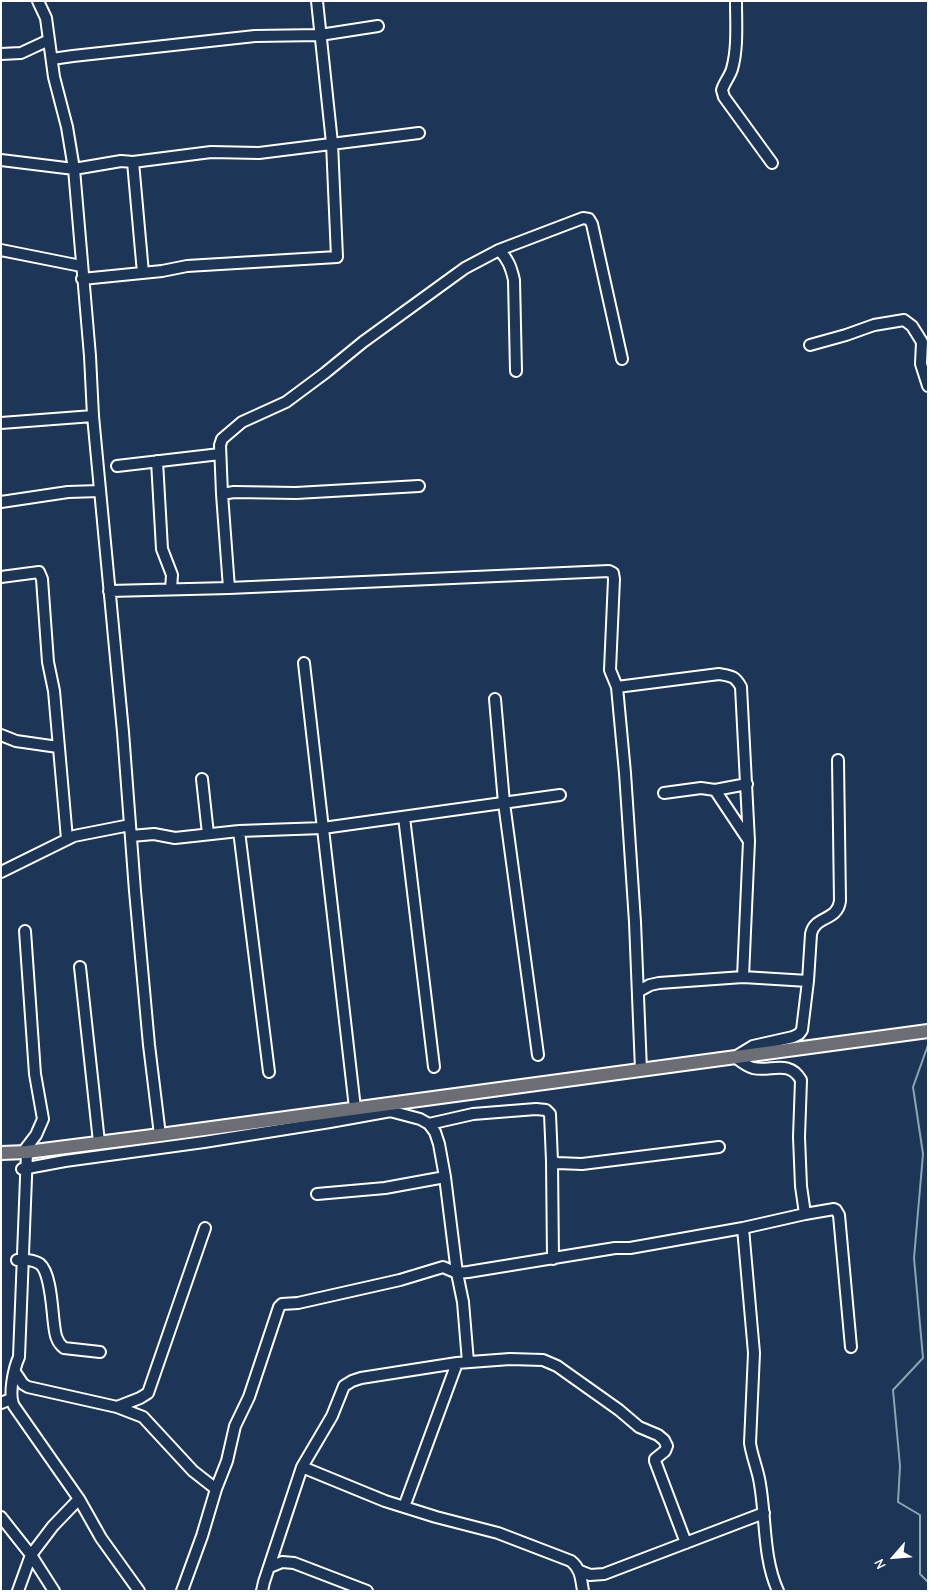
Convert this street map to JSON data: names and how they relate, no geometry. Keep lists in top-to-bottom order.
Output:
{
  "north": "bottom left"
}
